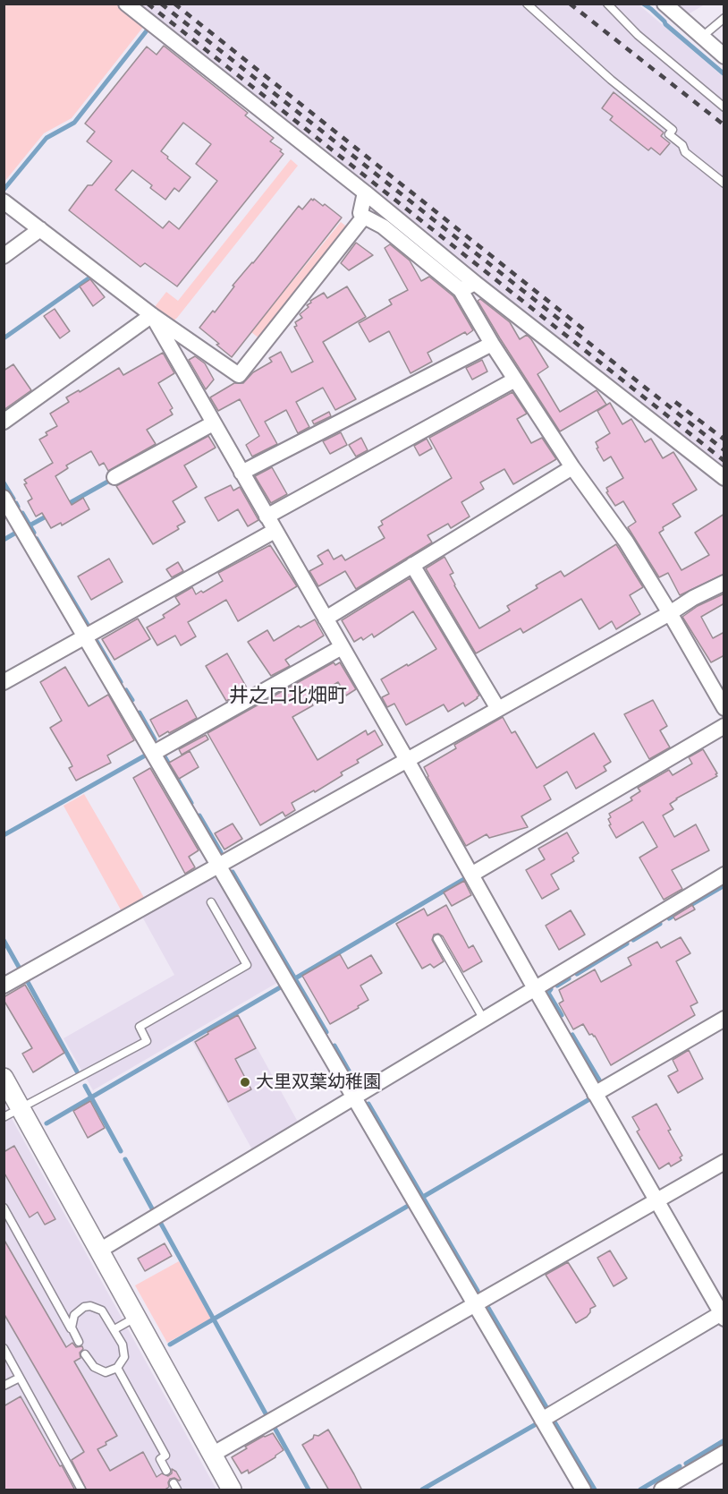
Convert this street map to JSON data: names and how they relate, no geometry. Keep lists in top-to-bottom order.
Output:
{
  "districts": ["井之口北畑町"],
  "places": ["大里双葉幼稚園"]
}
